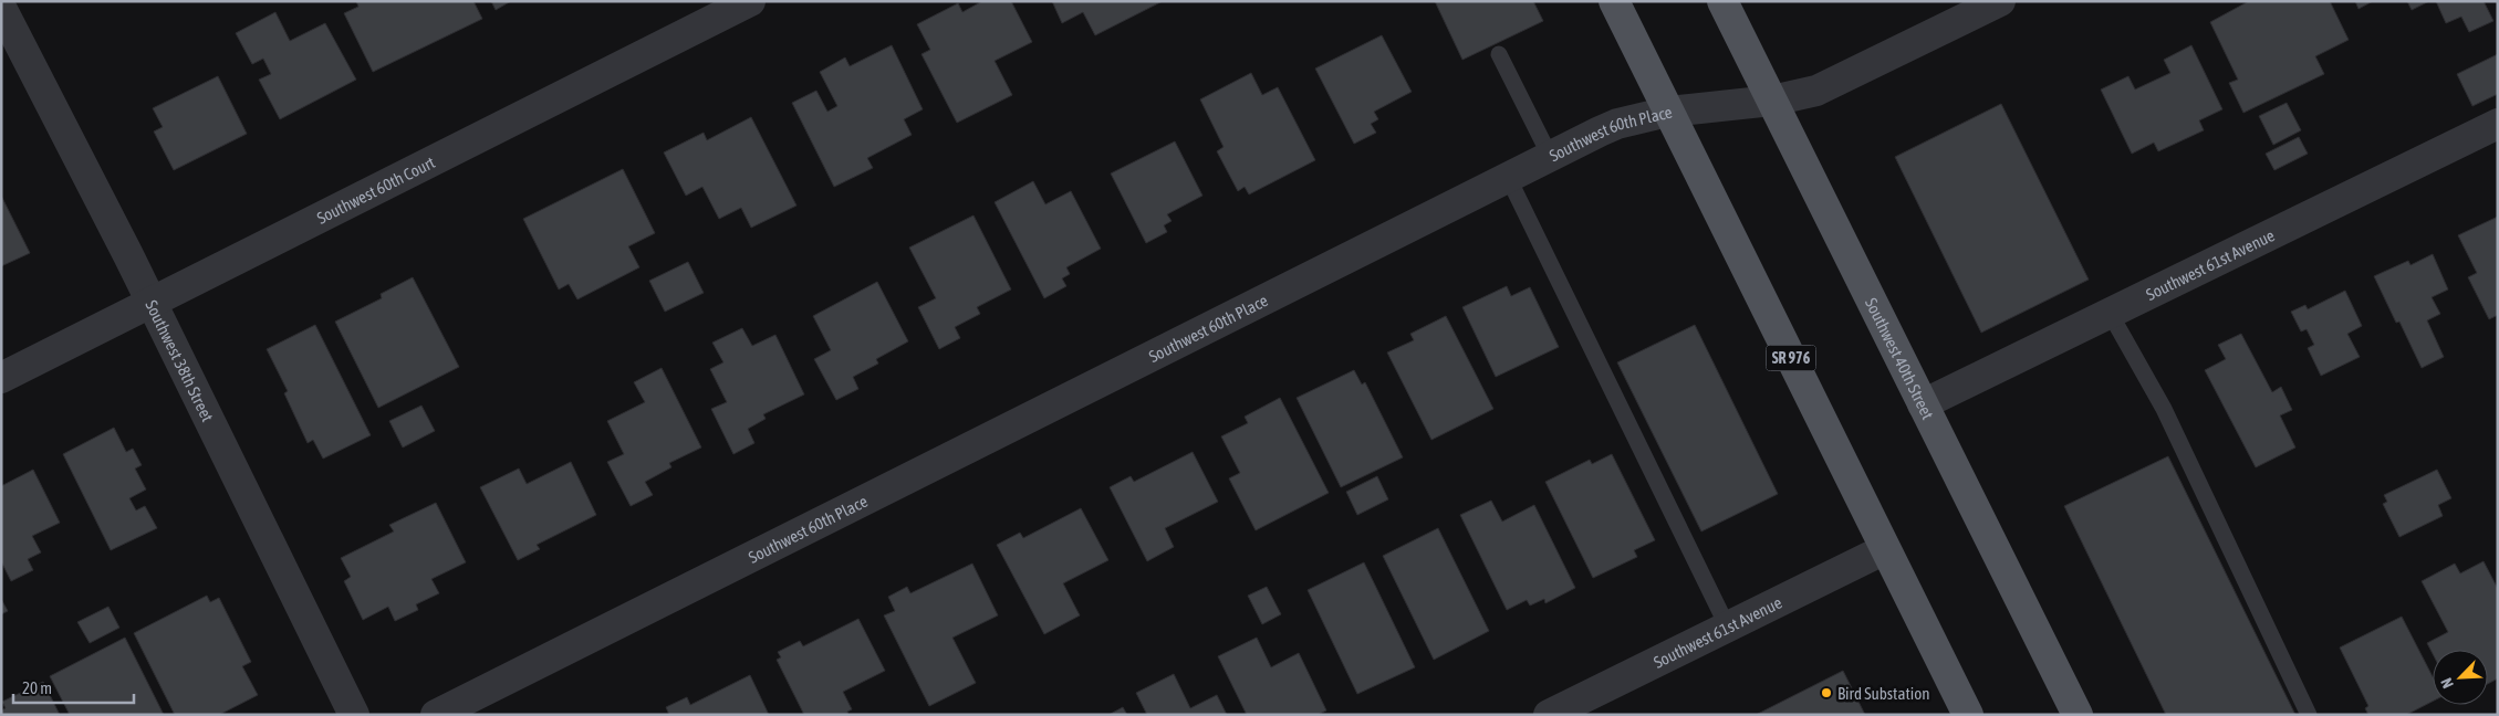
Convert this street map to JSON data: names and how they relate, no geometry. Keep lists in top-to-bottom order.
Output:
{
  "streets": {
    "main road": ["SR 976", "Southwest 40th Street"],
    "street": [
      "Southwest 60th Place",
      "Southwest 60th Court",
      "Southwest 61st Avenue",
      "Southwest 38th Street"
    ]
  },
  "crossings": [
    ["Southwest 60th Place", "SR 976"],
    ["Southwest 60th Place", "Southwest 40th Street"],
    ["Southwest 60th Court", "Southwest 38th Street"],
    ["Southwest 61st Avenue", "SR 976"],
    ["Southwest 61st Avenue", "Southwest 40th Street"]
  ],
  "places": ["Bird Substation"],
  "scale_bar": "20 m",
  "north": "bottom left"
}
